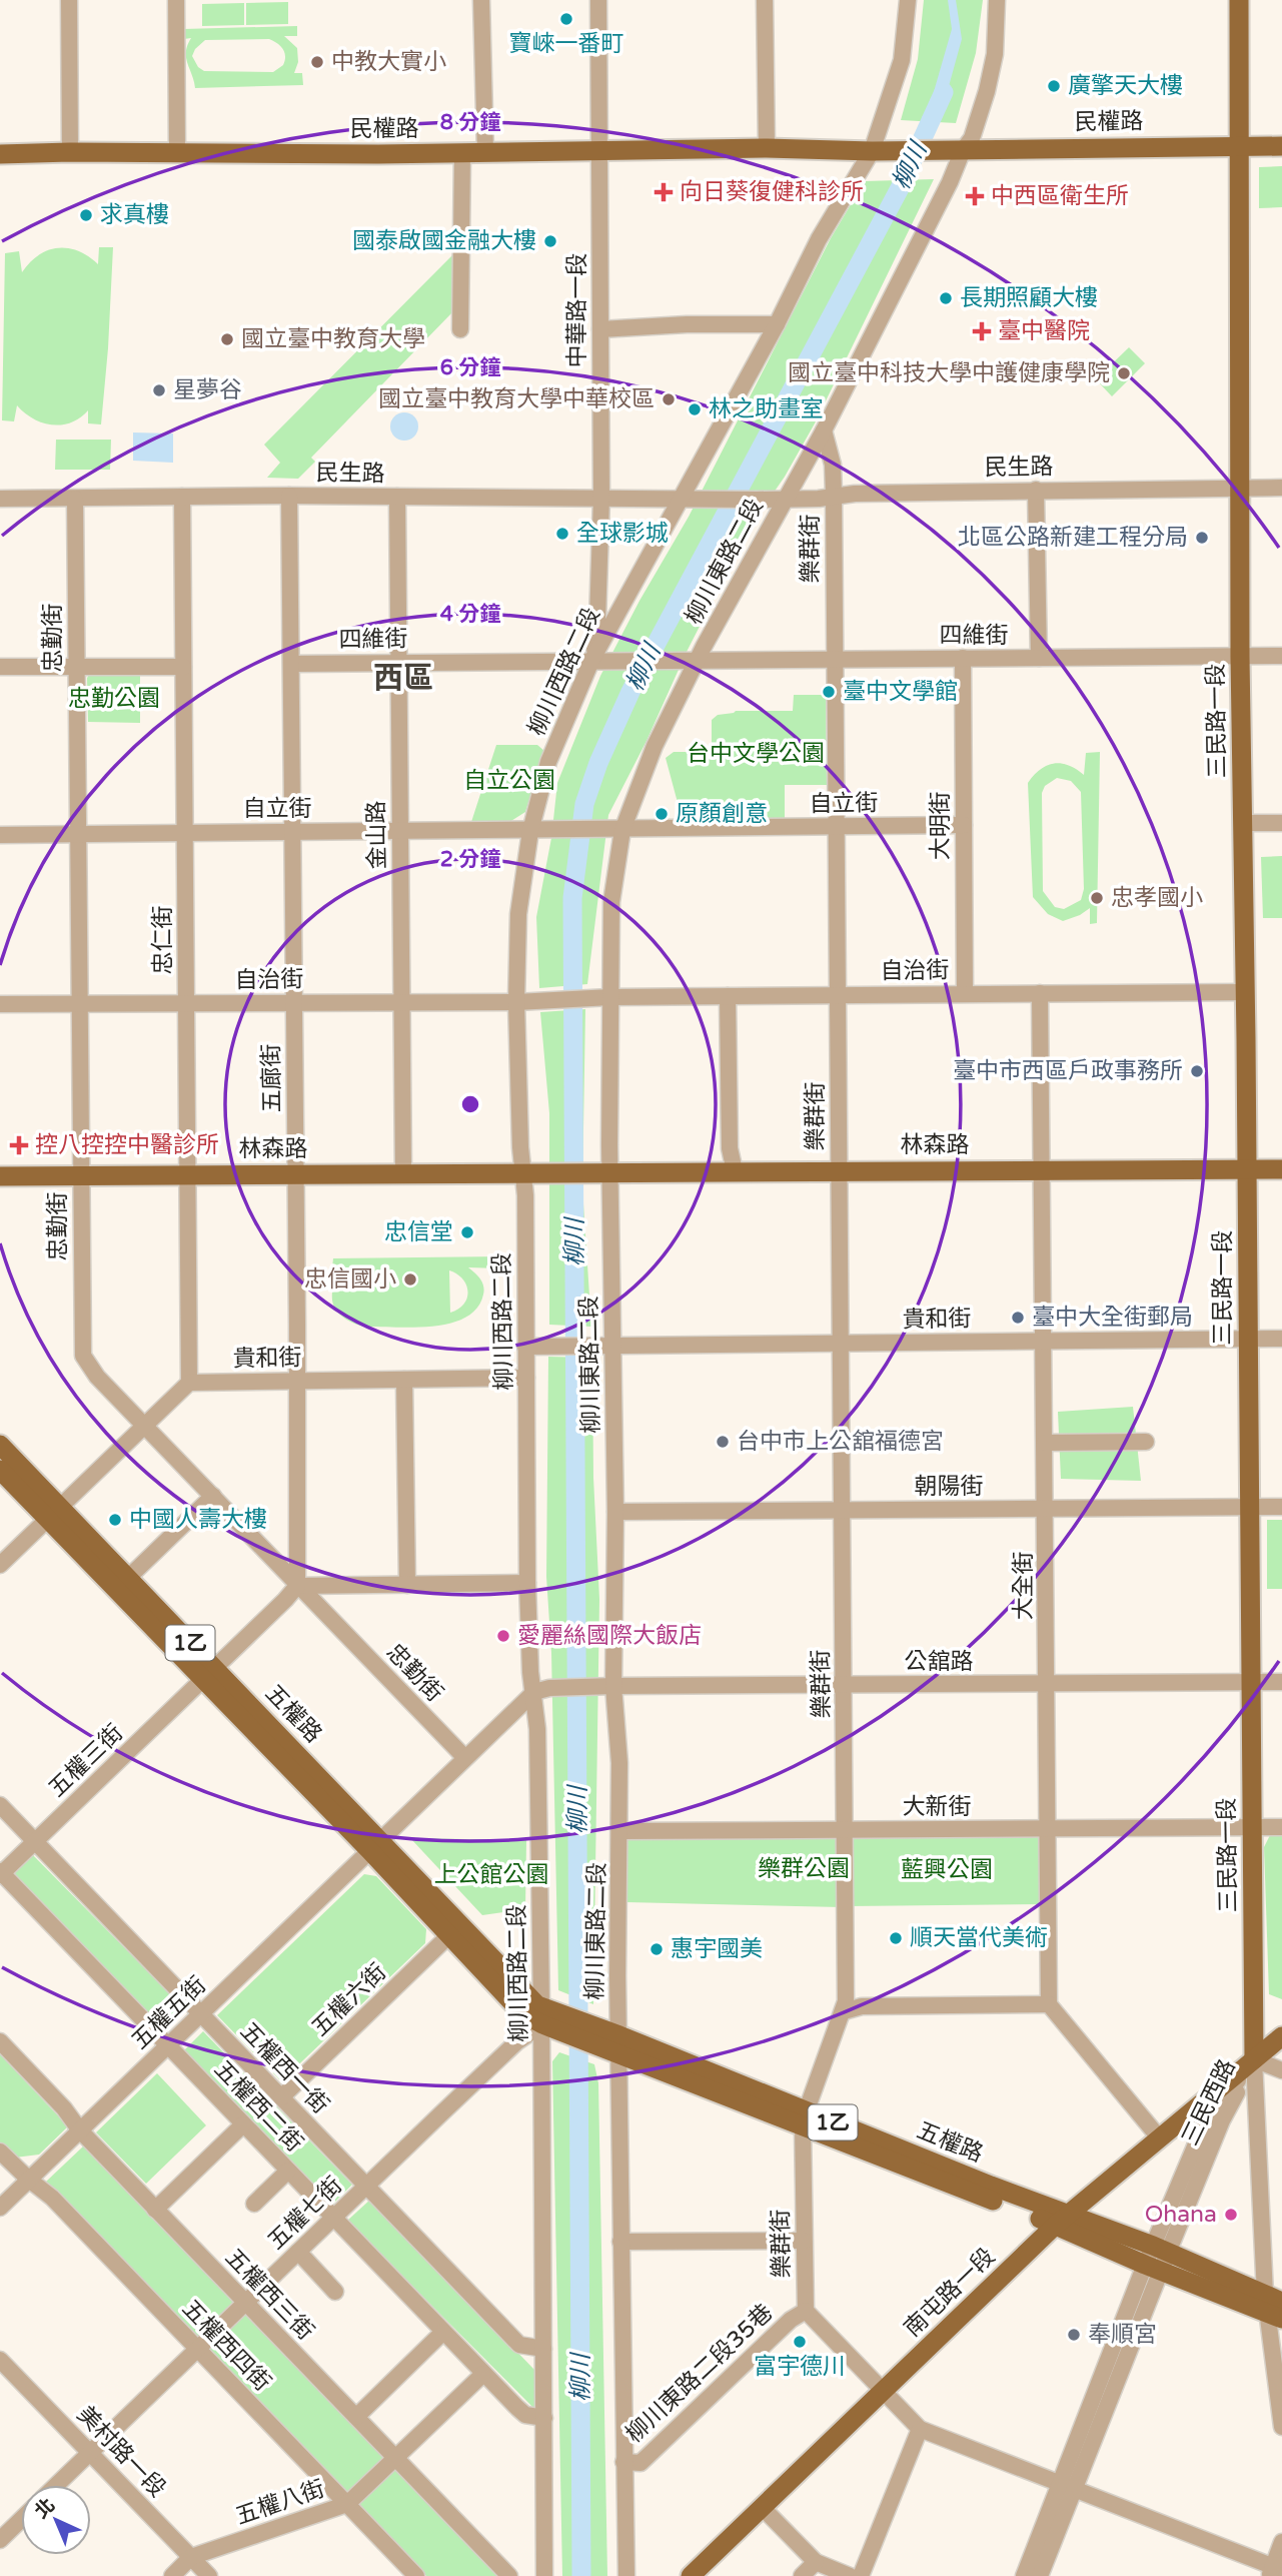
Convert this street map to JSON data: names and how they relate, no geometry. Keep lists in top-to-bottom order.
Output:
{
  "streets": {
    "main road": [
      "民權路",
      "三民路一段",
      "林森路",
      "1乙",
      "五權路",
      "南屯路一段"
    ],
    "street": [
      "中華路一段",
      "民生路",
      "樂群街",
      "柳川東路二段",
      "四維街",
      "忠勤街",
      "柳川西路二段",
      "自立街",
      "大明街",
      "金山路",
      "忠仁街",
      "自治街",
      "五廊街",
      "貴和街",
      "朝陽街",
      "大全街",
      "公舘路",
      "五權三街",
      "大新街",
      "五權六街",
      "五權五街",
      "五權西一街",
      "三民西路",
      "五權西二街",
      "五權七街",
      "五權西三街",
      "五權西四街",
      "柳川東路二段35巷",
      "美村路一段",
      "五權八街"
    ]
  },
  "crossings": [
    ["民權路", "中華路一段"],
    ["民權路", "柳川東路二段"],
    ["民權路", "柳川西路二段"],
    ["民權路", "三民路一段"],
    ["中華路一段", "民生路"],
    ["中華路一段", "四維街"],
    ["中華路一段", "柳川西路二段"],
    ["民生路", "樂群街"],
    ["民生路", "柳川東路二段"],
    ["民生路", "忠勤街"],
    ["民生路", "柳川西路二段"],
    ["民生路", "三民路一段"],
    ["民生路", "金山路"],
    ["民生路", "忠仁街"],
    ["民生路", "五廊街"],
    ["樂群街", "柳川東路二段"],
    ["樂群街", "四維街"],
    ["樂群街", "自立街"],
    ["樂群街", "自治街"],
    ["樂群街", "林森路"],
    ["樂群街", "貴和街"],
    ["樂群街", "朝陽街"],
    ["樂群街", "公舘路"],
    ["樂群街", "五權路"],
    ["樂群街", "大新街"],
    ["樂群街", "三民西路"],
    ["樂群街", "南屯路一段"],
    ["樂群街", "柳川東路二段35巷"],
    ["柳川東路二段", "四維街"],
    ["柳川東路二段", "自立街"],
    ["柳川東路二段", "自治街"],
    ["柳川東路二段", "林森路"],
    ["柳川東路二段", "貴和街"],
    ["柳川東路二段", "朝陽街"],
    ["柳川東路二段", "公舘路"],
    ["柳川東路二段", "五權路"],
    ["柳川東路二段", "大新街"],
    ["柳川東路二段", "柳川東路二段35巷"],
    ["四維街", "柳川西路二段"],
    ["四維街", "三民路一段"],
    ["四維街", "大明街"],
    ["四維街", "金山路"],
    ["四維街", "五廊街"],
    ["忠勤街", "自立街"],
    ["忠勤街", "自治街"],
    ["忠勤街", "五廊街"],
    ["忠勤街", "林森路"],
    ["柳川西路二段", "自立街"],
    ["柳川西路二段", "自治街"],
    ["柳川西路二段", "林森路"],
    ["柳川西路二段", "貴和街"],
    ["柳川西路二段", "公舘路"],
    ["柳川西路二段", "五權路"],
    ["柳川西路二段", "五權西一街"],
    ["柳川西路二段", "五權西二街"],
    ["柳川西路二段", "五權七街"],
    ["三民路一段", "自治街"],
    ["三民路一段", "林森路"],
    ["三民路一段", "貴和街"],
    ["三民路一段", "朝陽街"],
    ["三民路一段", "公舘路"],
    ["三民路一段", "五權路"],
    ["三民路一段", "大新街"],
    ["三民路一段", "三民西路"],
    ["三民路一段", "南屯路一段"],
    ["自立街", "大明街"],
    ["自立街", "金山路"],
    ["自立街", "忠仁街"],
    ["自立街", "五廊街"],
    ["大明街", "自治街"],
    ["金山路", "自治街"],
    ["金山路", "林森路"],
    ["忠仁街", "自治街"],
    ["忠仁街", "林森路"],
    ["忠仁街", "貴和街"],
    ["自治街", "五廊街"],
    ["自治街", "大全街"],
    ["五廊街", "林森路"],
    ["五廊街", "貴和街"],
    ["林森路", "大全街"],
    ["貴和街", "大全街"],
    ["朝陽街", "大全街"],
    ["大全街", "公舘路"],
    ["大全街", "大新街"],
    ["五權路", "五權三街"],
    ["五權路", "五權六街"],
    ["五權路", "五權五街"],
    ["五權路", "三民西路"],
    ["五權路", "五權七街"],
    ["五權路", "南屯路一段"],
    ["五權三街", "五權西一街"],
    ["五權三街", "五權西二街"],
    ["五權六街", "五權西一街"],
    ["五權五街", "五權西一街"],
    ["五權五街", "五權西二街"],
    ["五權五街", "五權西三街"],
    ["五權五街", "五權西四街"],
    ["五權西一街", "五權七街"],
    ["三民西路", "南屯路一段"],
    ["五權西二街", "五權七街"],
    ["五權七街", "五權西三街"],
    ["五權七街", "五權西四街"],
    ["五權七街", "美村路一段"],
    ["五權西三街", "五權八街"],
    ["五權西四街", "五權八街"],
    ["美村路一段", "五權八街"]
  ],
  "districts": ["西區"],
  "water": ["柳川"],
  "parks": [
    "忠勤公園",
    "台中文學公園",
    "自立公園",
    "樂群公園",
    "藍興公園",
    "上公館公園"
  ],
  "places": {
    "other": [
      "寶崍一番町",
      "中教大實小",
      "廣擎天大樓",
      "求真樓",
      "國泰啟國金融大樓",
      "長期照顧大樓",
      "國立臺中教育大學",
      "國立臺中科技大學中護健康學院",
      "星夢谷",
      "國立臺中教育大學中華校區",
      "林之助畫室",
      "全球影城",
      "北區公路新建工程分局",
      "臺中文學館",
      "原顏創意",
      "忠孝國小",
      "臺中市西區戶政事務所",
      "忠信堂",
      "忠信國小",
      "臺中大全街郵局",
      "台中市上公舘福德宮",
      "中國人壽大樓",
      "愛麗絲國際大飯店",
      "順天當代美術",
      "惠宇國美",
      "Ohana",
      "奉順宮",
      "富宇德川"
    ],
    "health": [
      "向日葵復健科診所",
      "中西區衛生所",
      "臺中醫院",
      "控八控控中醫診所"
    ]
  },
  "north": "top left",
  "rings": [
    "8 分鐘",
    "6 分鐘",
    "4 分鐘",
    "2 分鐘"
  ]
}
